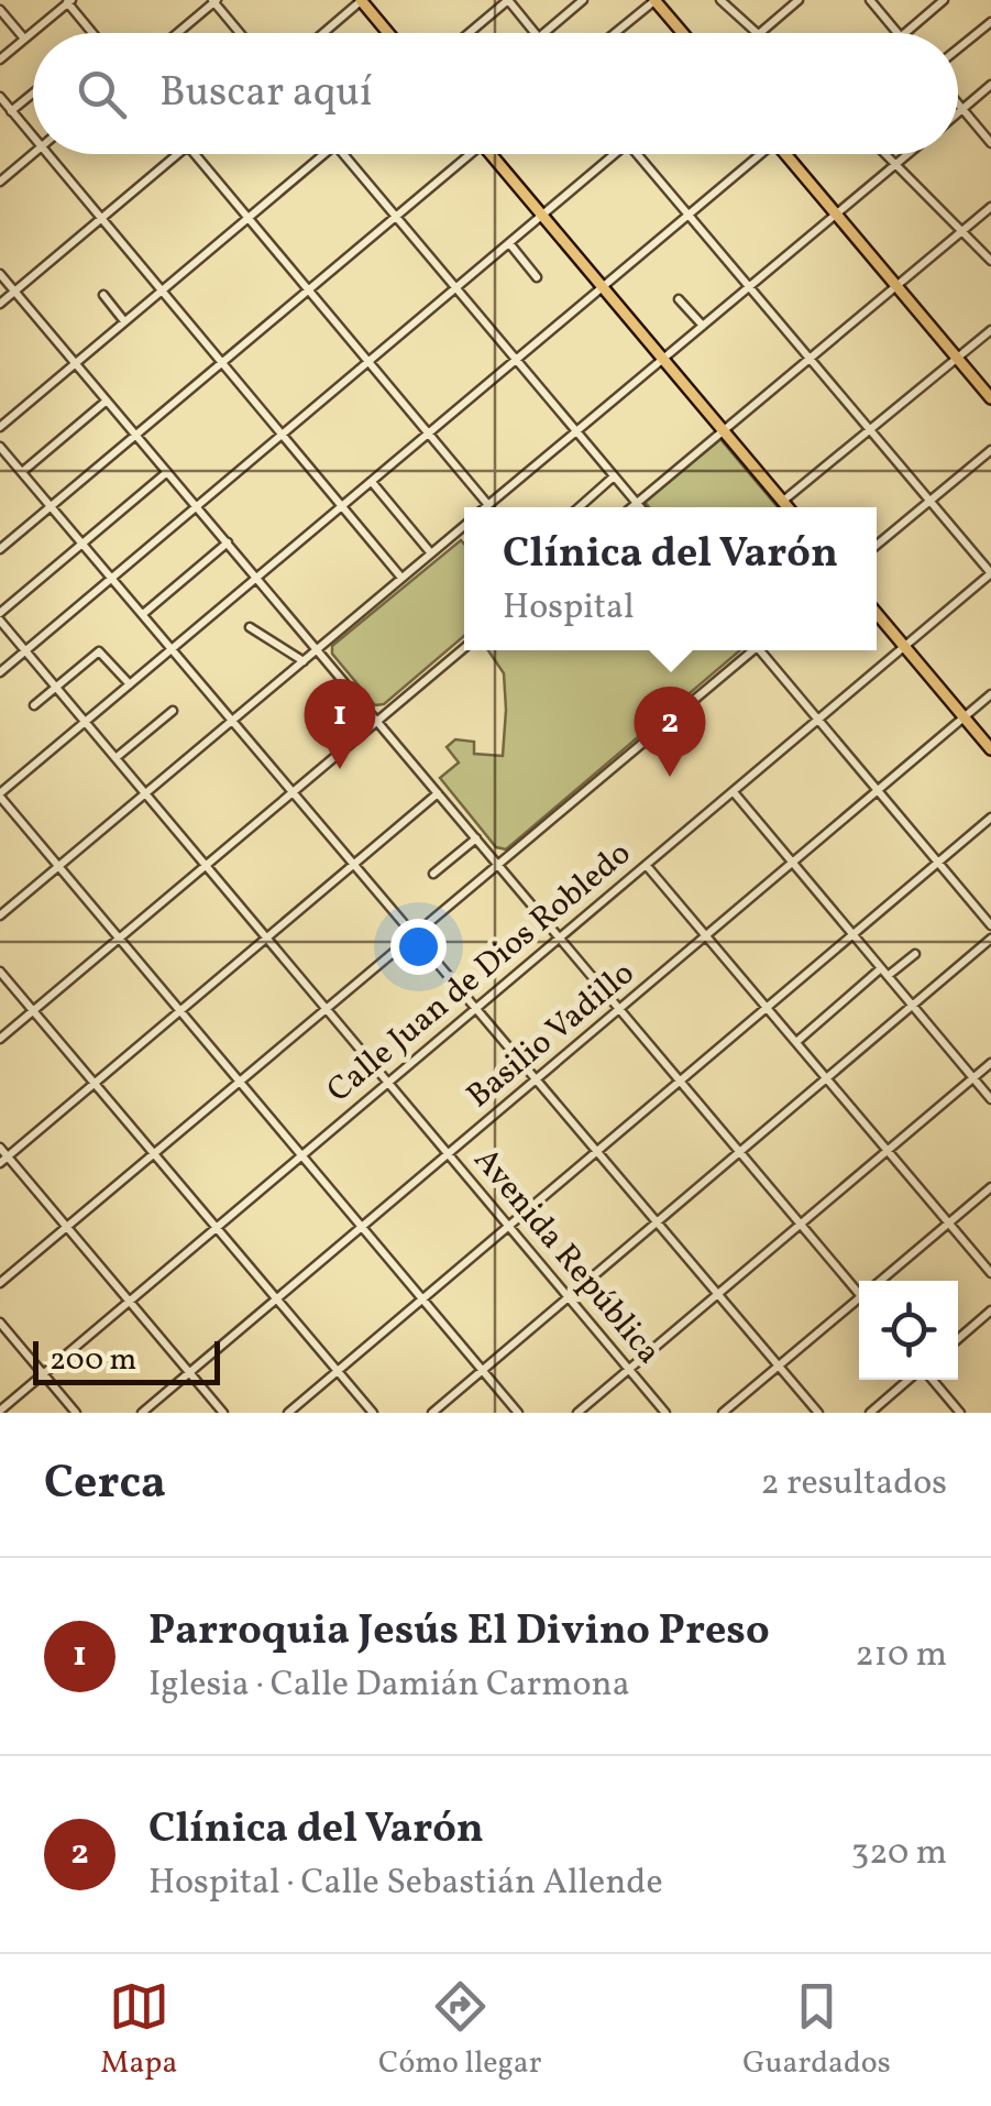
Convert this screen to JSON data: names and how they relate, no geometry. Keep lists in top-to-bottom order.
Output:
{
  "streets": {
    "street": ["Calle Juan de Dios Robledo", "Basilio Vadillo", "Avenida República"]
  },
  "crossings": [
    ["Calle Juan de Dios Robledo", "Avenida República"],
    ["Basilio Vadillo", "Avenida República"]
  ],
  "scale_bar": "200 m",
  "page": {
    "search": "Buscar aquí",
    "popup": ["Clínica del Varón", "Hospital"],
    "pins": ["1", "2"],
    "scale": "200 m",
    "heading": ["Cerca", "2 resultados"],
    "list": [
      {
        "mark": "1",
        "name": "Parroquia Jesús El Divino Preso",
        "note": "Iglesia · Calle Damián Carmona",
        "value": "210 m"
      },
      {
        "mark": "2",
        "name": "Clínica del Varón",
        "note": "Hospital · Calle Sebastián Allende",
        "value": "320 m"
      }
    ],
    "nav": ["Mapa", "Cómo llegar", "Guardados"]
  }
}
